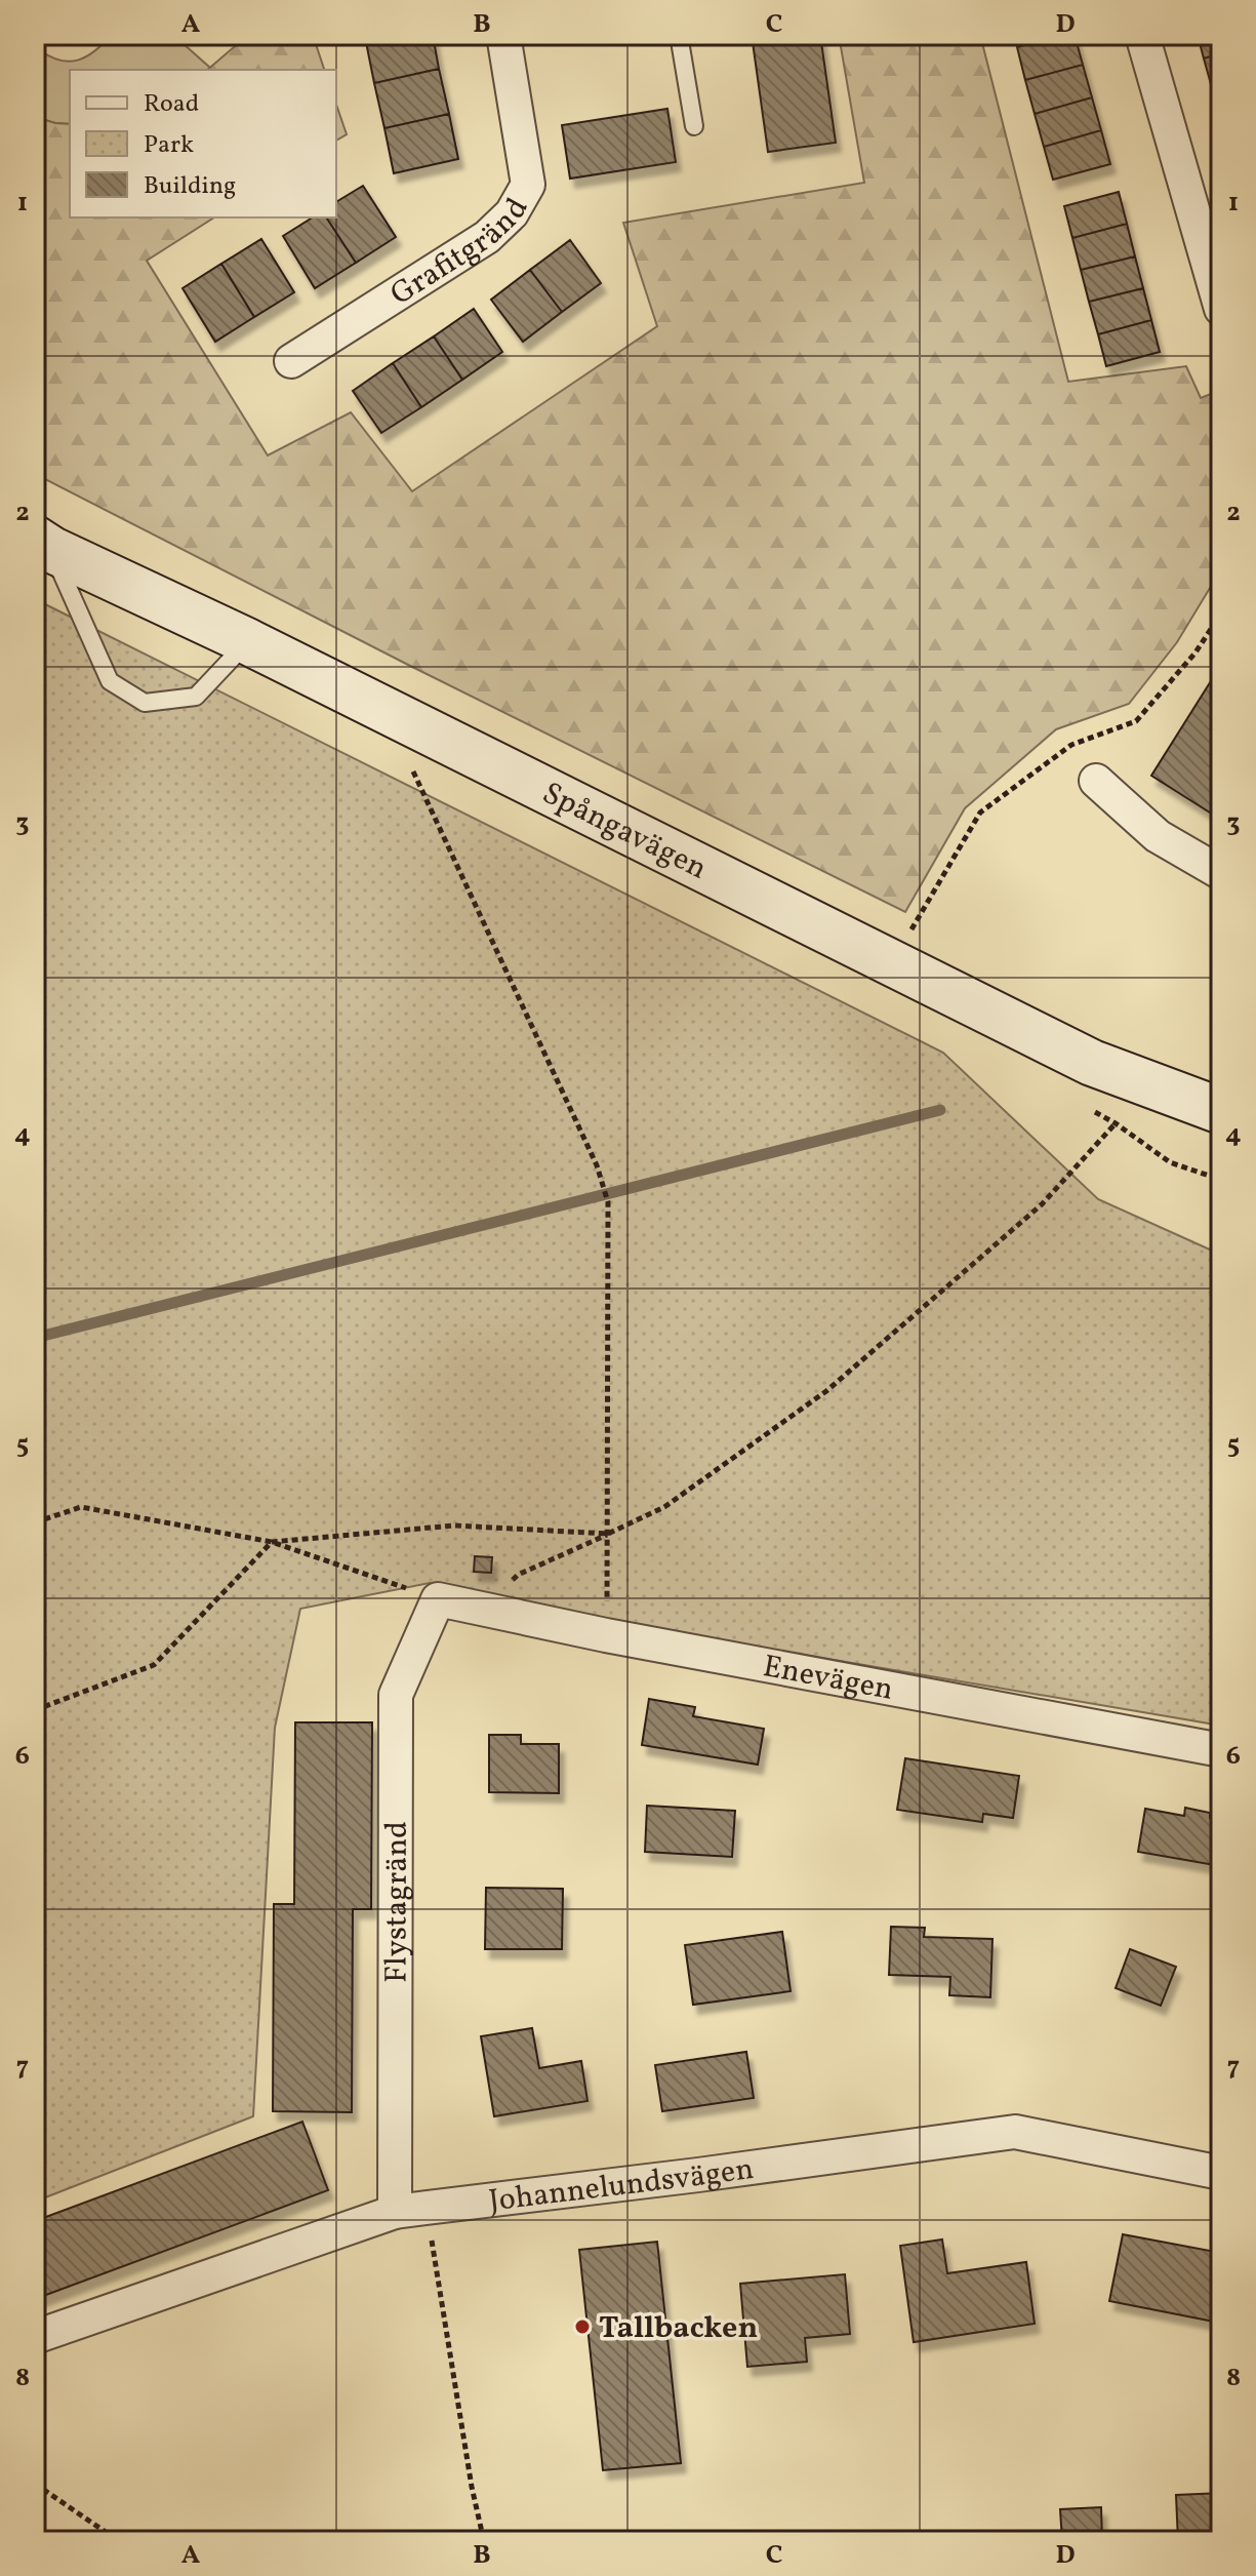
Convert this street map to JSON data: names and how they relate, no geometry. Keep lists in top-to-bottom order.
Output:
{
  "streets": {
    "street": [
      "Grafitgränd",
      "Spångavägen",
      "Enevägen",
      "Flystagränd",
      "Johannelundsvägen"
    ]
  },
  "crossings": [
    ["Enevägen", "Flystagränd"],
    ["Flystagränd", "Johannelundsvägen"]
  ],
  "places": ["Tallbacken"],
  "legend": ["Road", "Park", "Building"],
  "grid": {
    "columns": [
      "A",
      "B",
      "C",
      "D"
    ],
    "rows": [
      "1",
      "2",
      "3",
      "4",
      "5",
      "6",
      "7",
      "8"
    ]
  }
}
